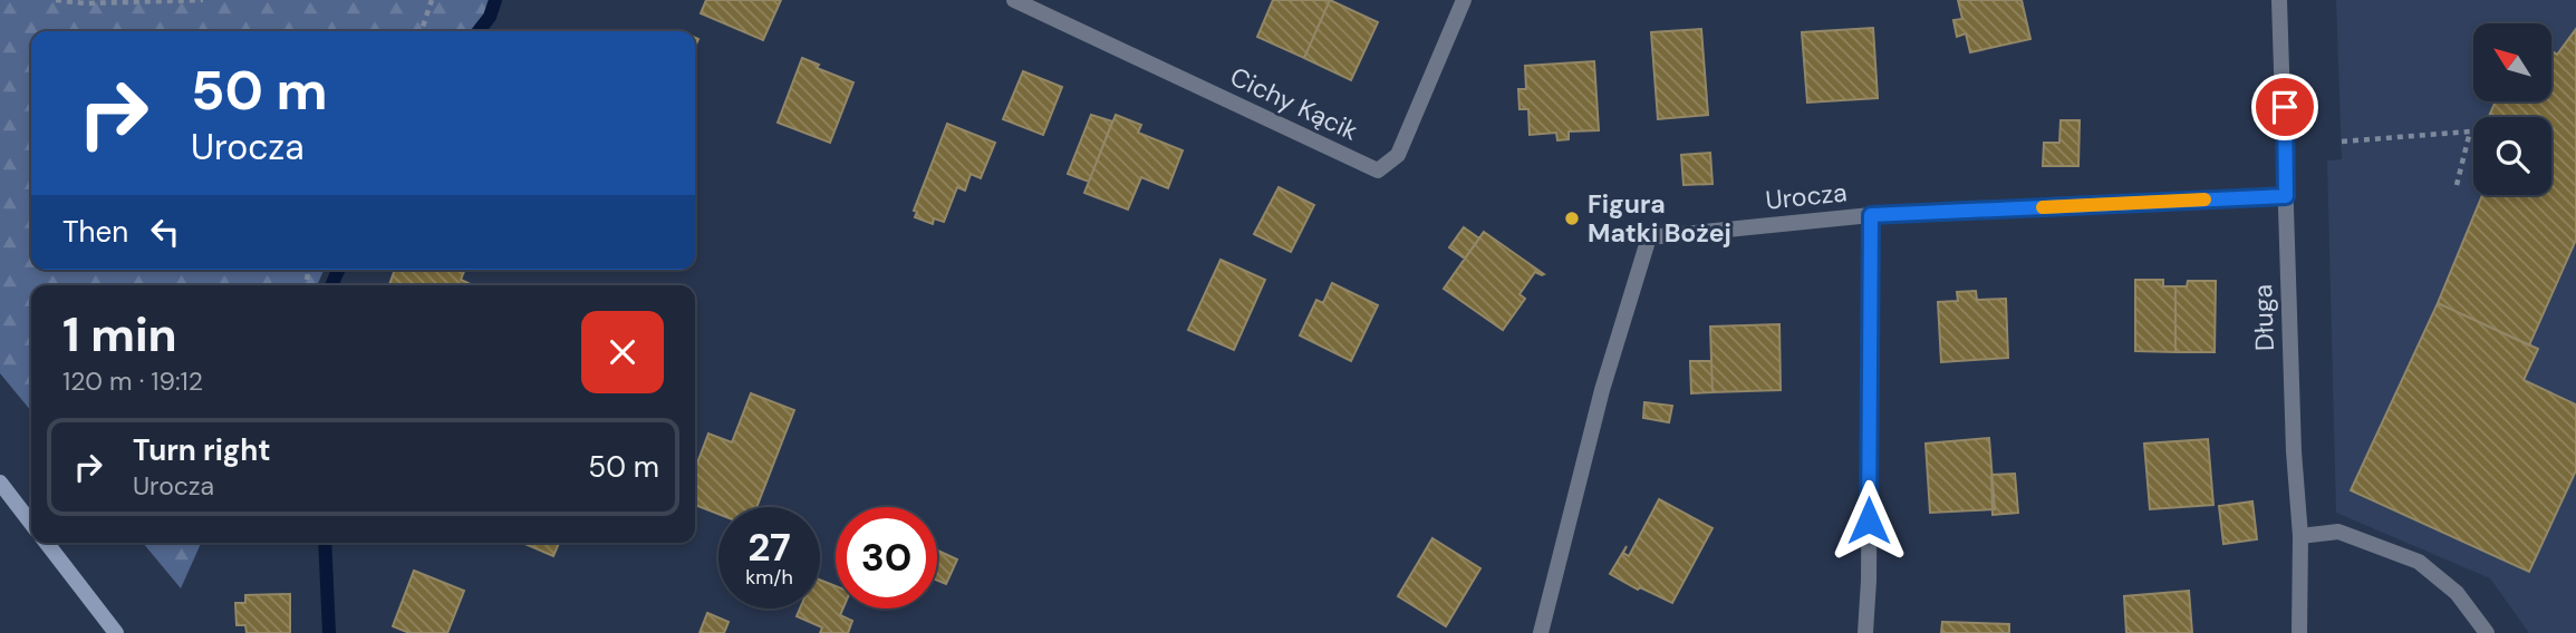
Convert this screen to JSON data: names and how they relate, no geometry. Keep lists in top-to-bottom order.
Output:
{
  "streets": {
    "street": ["Cichy Kącik", "Urocza", "Długa"]
  },
  "crossings": [
    ["Urocza", "Długa"]
  ],
  "places": ["Figura Matki Bożej"],
  "north": "top left",
  "page": {
    "turn": ["50 m", "Urocza"],
    "then": "Then",
    "heading": ["1 min", "120 m · 19:12"],
    "list": [
      {
        "name": "Turn right",
        "note": "Urocza",
        "value": "50 m"
      }
    ],
    "speed": "27 km/h",
    "limit": "30"
  }
}
